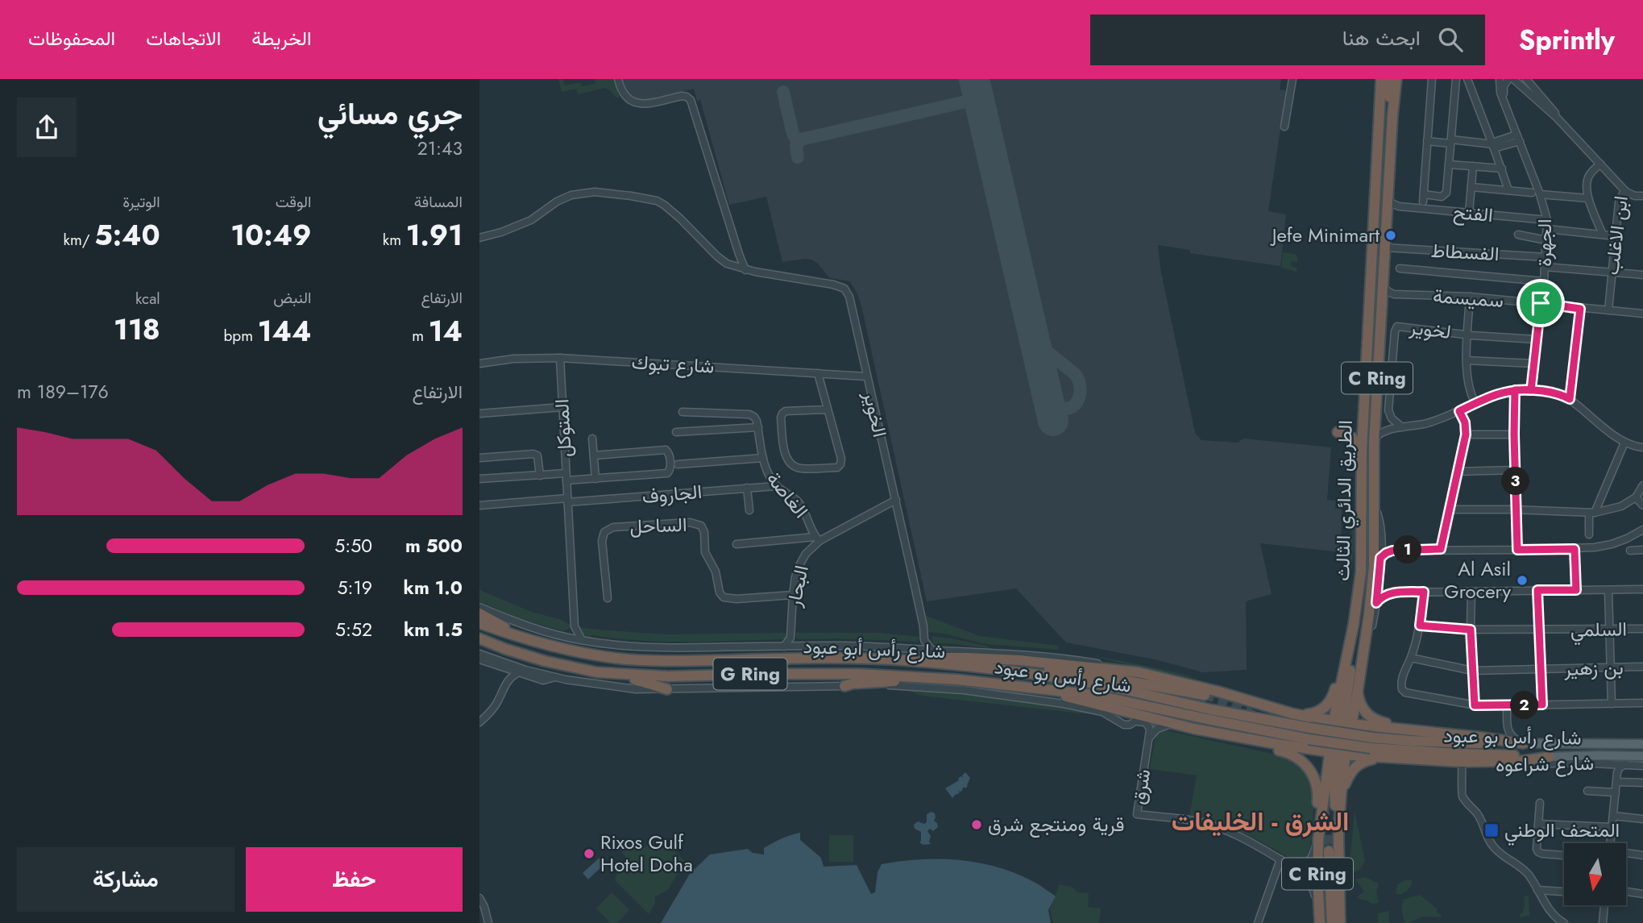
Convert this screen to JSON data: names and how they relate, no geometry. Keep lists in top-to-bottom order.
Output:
{
  "streets": {
    "highway": [
      "C Ring",
      "الطريق الدائري الثالث",
      "G Ring",
      "شارع رأس بو عبود"
    ],
    "street": [
      "الفتح",
      "ابن الاغلب",
      "الجهرة",
      "الفسطاط",
      "سميسمة",
      "لخوير",
      "شارع تبوك",
      "الخوير",
      "المتوكل",
      "الجاروف",
      "الغاصة",
      "الساحل",
      "البحار",
      "السلمي",
      "شارع رأس أبو عبود",
      "بن زهير",
      "شارع شراعوه",
      "شرق"
    ]
  },
  "crossings": [
    ["الفتح", "الجهرة"],
    ["ابن الاغلب", "سميسمة"],
    ["الجهرة", "الفسطاط"],
    ["الجهرة", "سميسمة"],
    ["الجهرة", "لخوير"],
    ["الفسطاط", "الطريق الدائري الثالث"],
    ["شارع تبوك", "الخوير"],
    ["شارع تبوك", "المتوكل"],
    ["C Ring", "الطريق الدائري الثالث"],
    ["C Ring", "شرق"],
    ["الخوير", "شارع رأس أبو عبود"],
    ["المتوكل", "الجاروف"],
    ["المتوكل", "شارع رأس أبو عبود"],
    ["الجاروف", "الغاصة"],
    ["الغاصة", "البحار"],
    ["الساحل", "البحار"]
  ],
  "districts": ["الشرق - الخليفات"],
  "places": {
    "other": [
      "Jefe Minimart",
      "Al Asil Grocery",
      "قرية ومنتجع شرق",
      "Rixos Gulf Hotel Doha"
    ],
    "transit": ["المتحف الوطني"]
  },
  "north": "bottom",
  "page": {
    "header": "Sprintly",
    "search": "ابحث هنا",
    "nav": ["الخريطة", "الاتجاهات", "المحفوظات"],
    "heading": ["جري مسائي", "21:43"],
    "stats": [
      ["المسافة", "1.91 km"],
      ["الوقت", "10:49"],
      ["الوتيرة", "5:40 /km"],
      ["الارتفاع", "14 m"],
      ["النبض", "144 bpm"],
      ["kcal", "118"]
    ],
    "chart": ["الارتفاع", "176–189 m"],
    "pins": ["3", "1", "2"],
    "list": [
      {
        "name": "500 m",
        "note": "5:50"
      },
      {
        "name": "1.0 km",
        "note": "5:19"
      },
      {
        "name": "1.5 km",
        "note": "5:52"
      }
    ],
    "buttons": ["حفظ", "مشاركة"]
  }
}
